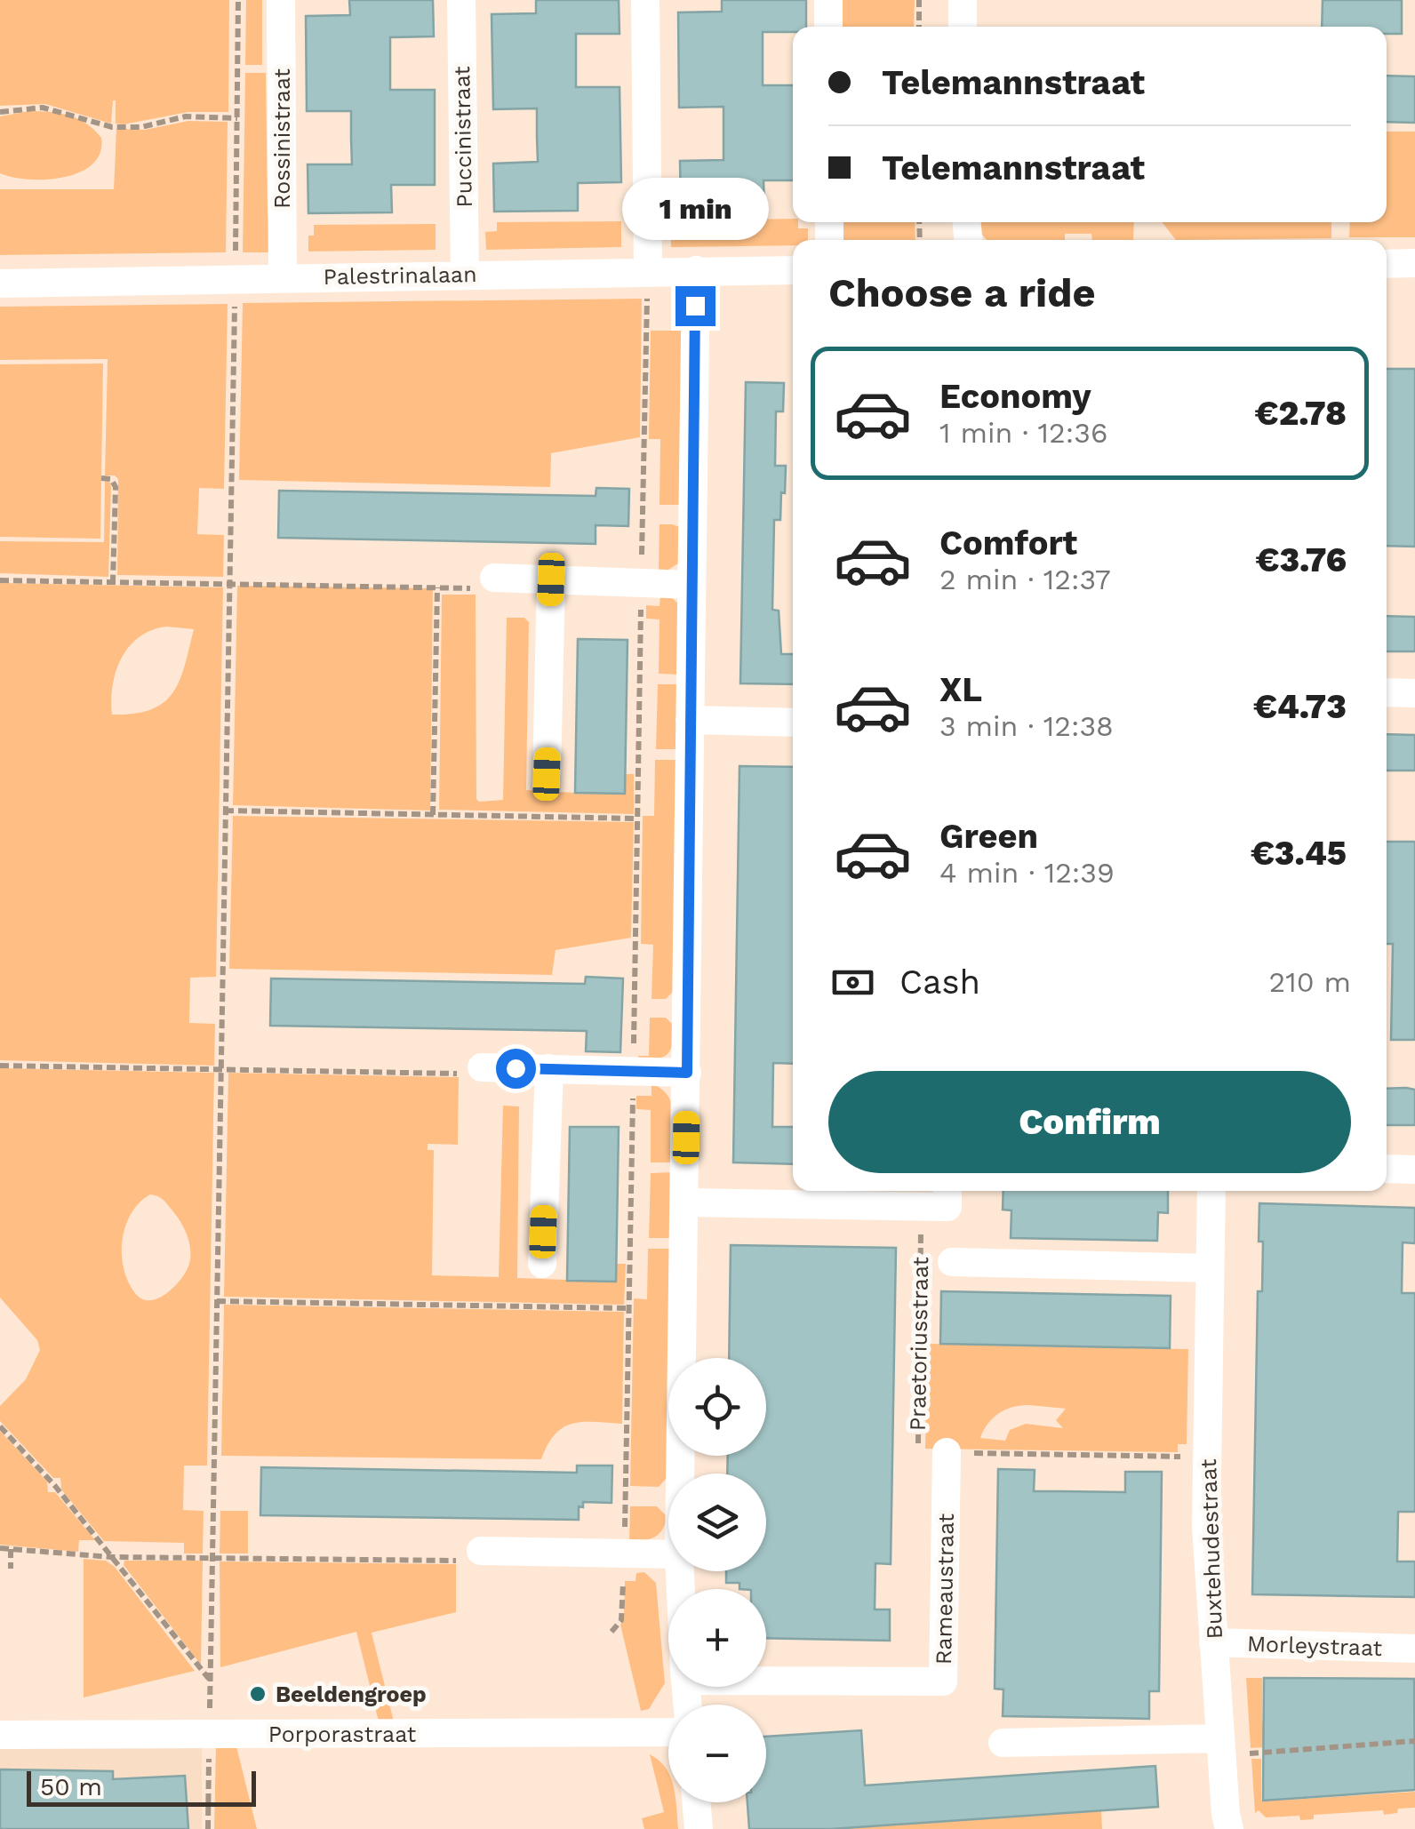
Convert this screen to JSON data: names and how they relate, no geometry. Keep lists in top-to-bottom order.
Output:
{
  "streets": {
    "street": [
      "Puccinistraat",
      "Rossinistraat",
      "Palestrinalaan",
      "Buxtehudestraat",
      "Rameaustraat",
      "Morleystraat",
      "Porporastraat"
    ],
    "path": ["Praetoriusstraat"]
  },
  "crossings": [
    ["Puccinistraat", "Palestrinalaan"],
    ["Rossinistraat", "Palestrinalaan"],
    ["Praetoriusstraat", "Rameaustraat"],
    ["Buxtehudestraat", "Morleystraat"]
  ],
  "places": ["Beeldengroep"],
  "scale_bar": "50 m",
  "page": {
    "banner": ["Telemannstraat", "Telemannstraat"],
    "bubble": "1 min",
    "heading": "Choose a ride",
    "list": [
      {
        "name": "Economy",
        "note": "1 min · 12:36",
        "value": "€2.78"
      },
      {
        "name": "Comfort",
        "note": "2 min · 12:37",
        "value": "€3.76"
      },
      {
        "name": "XL",
        "note": "3 min · 12:38",
        "value": "€4.73"
      },
      {
        "name": "Green",
        "note": "4 min · 12:39",
        "value": "€3.45"
      }
    ],
    "pay": ["Cash", "210 m"],
    "buttons": "Confirm",
    "map_buttons": ["+", "−"],
    "scale": "50 m"
  }
}
